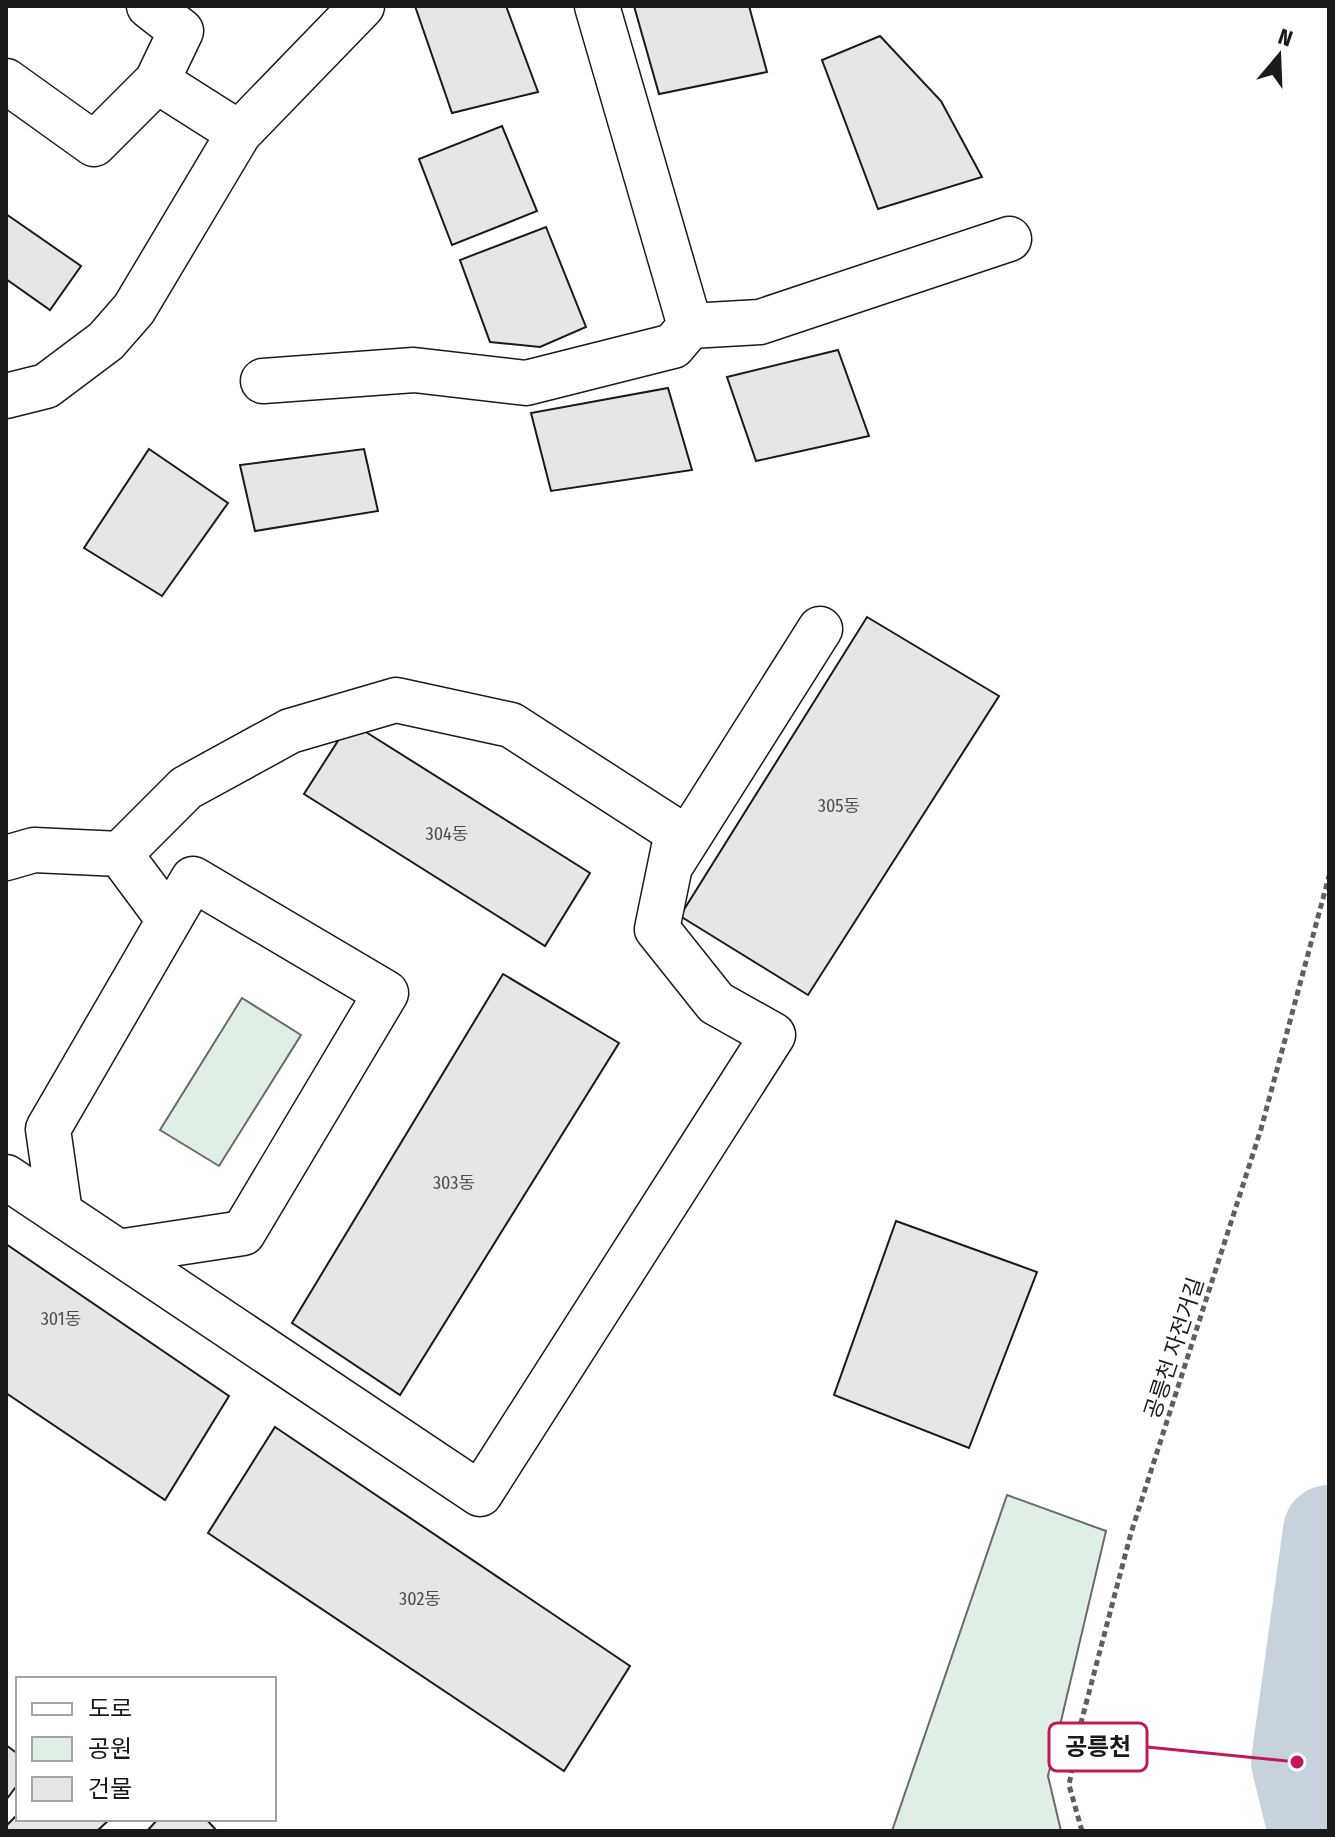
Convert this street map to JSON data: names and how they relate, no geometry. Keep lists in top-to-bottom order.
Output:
{
  "streets": {
    "path": ["공릉천 자전거길"]
  },
  "places": ["공릉천"],
  "house_numbers": [
    "305동",
    "304동",
    "303동",
    "301동",
    "302동"
  ],
  "legend": ["도로", "공원", "건물"],
  "north": "top"
}
